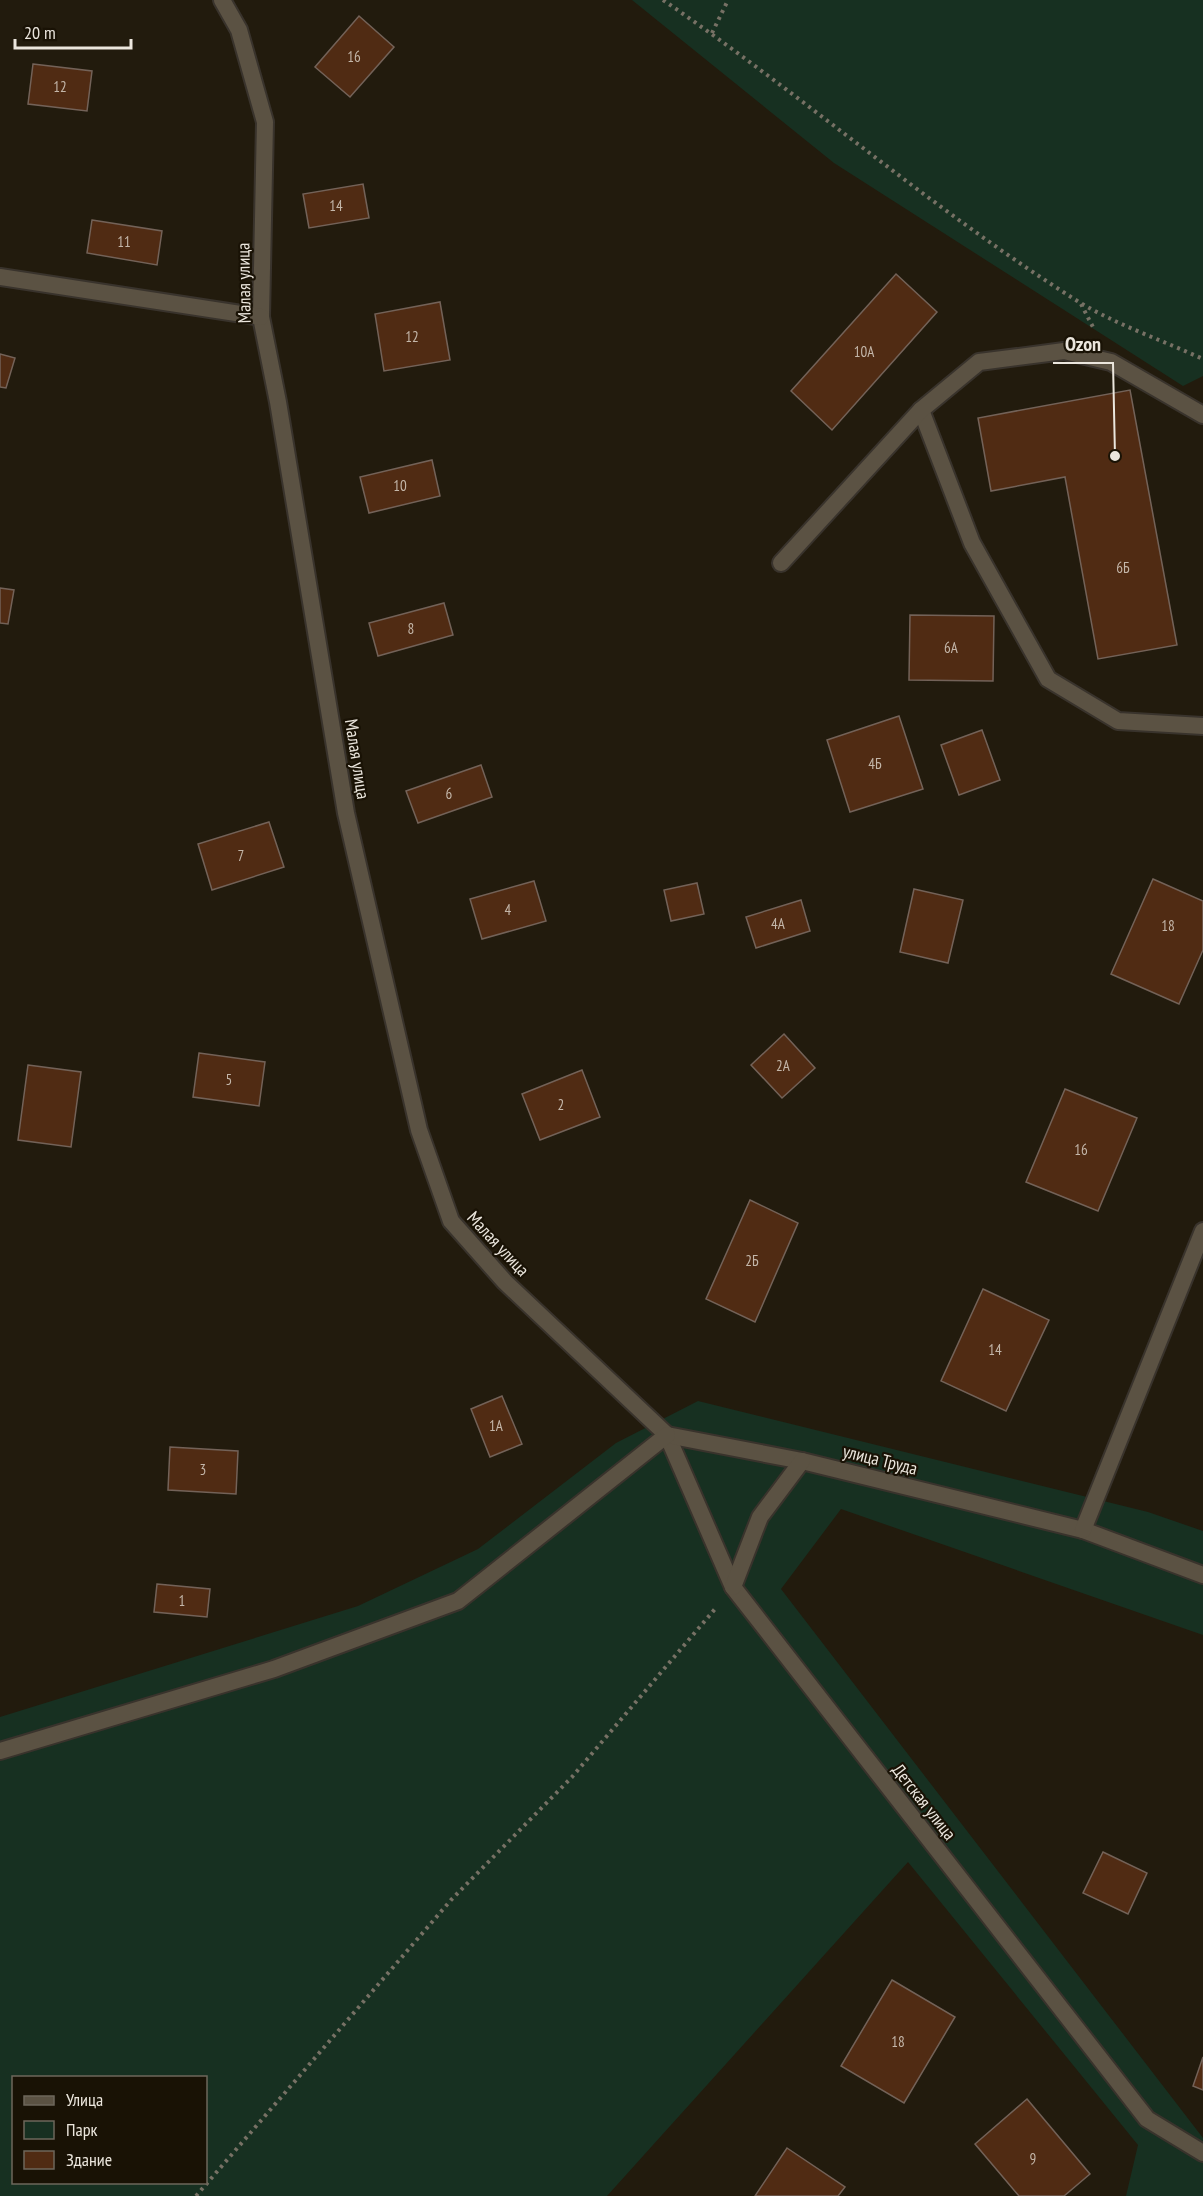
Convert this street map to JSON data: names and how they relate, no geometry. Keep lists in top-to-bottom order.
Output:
{
  "streets": {
    "street": ["Малая улица", "улица Труда", "Детская улица"]
  },
  "crossings": [
    ["Малая улица", "улица Труда"],
    ["Малая улица", "Детская улица"],
    ["улица Труда", "Детская улица"]
  ],
  "places": ["Ozon"],
  "house_numbers": [
    "16",
    "12",
    "14",
    "11",
    "12",
    "10А",
    "10",
    "6Б",
    "8",
    "6А",
    "4Б",
    "6",
    "7",
    "4",
    "4А",
    "18",
    "2А",
    "5",
    "2",
    "16",
    "2Б",
    "14",
    "1А",
    "3",
    "1",
    "18",
    "9"
  ],
  "legend": ["Улица", "Парк", "Здание"],
  "scale_bar": "20 m"
}
